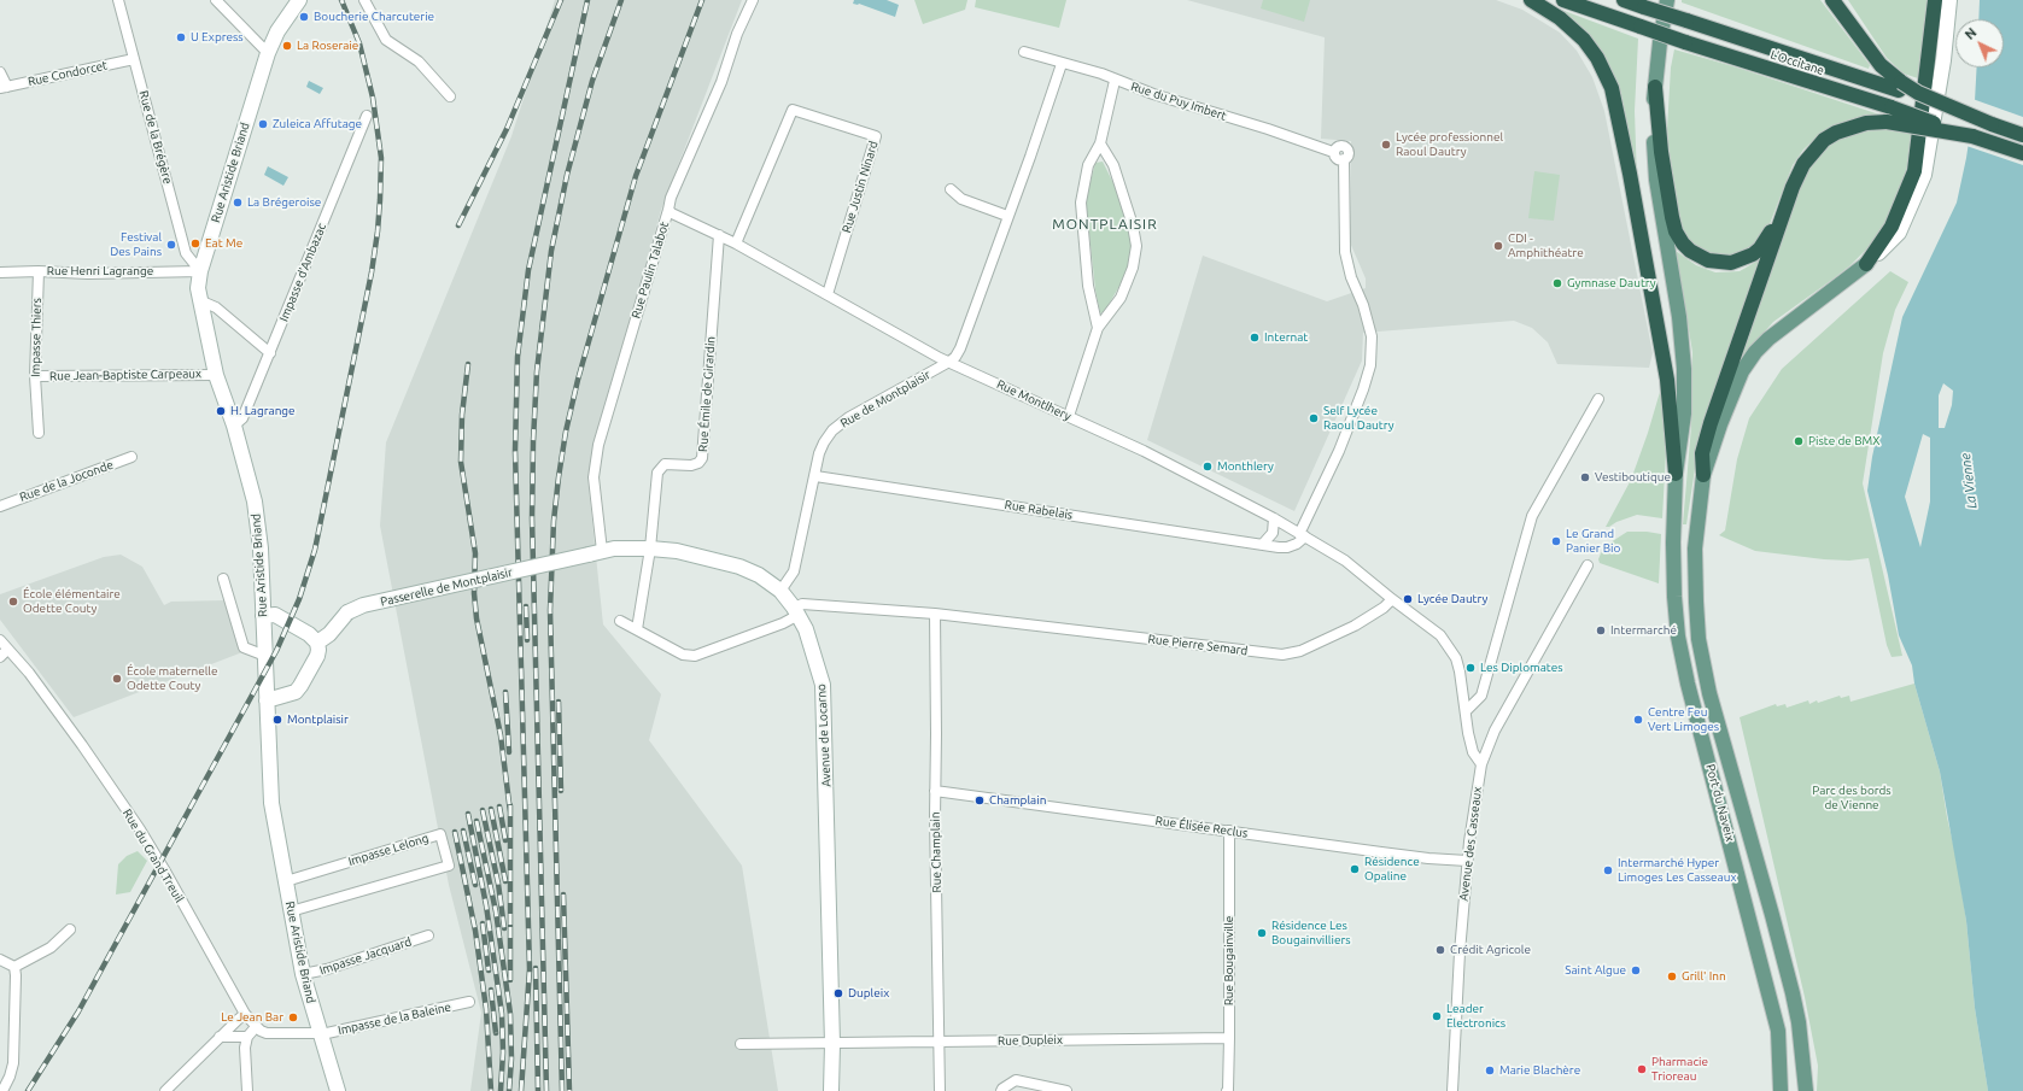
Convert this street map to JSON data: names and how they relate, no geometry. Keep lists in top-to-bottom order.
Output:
{
  "streets": {
    "highway": ["L'Occitane"],
    "main road": ["Port du Naveix"],
    "street": [
      "Rue Condorcet",
      "Rue du Puy Imbert",
      "Rue de la Brégère",
      "Rue Aristide Briand",
      "Rue Justin Ninard",
      "Rue Paulin Talabot",
      "Rue Henri Lagrange",
      "Impasse d'Ambazac",
      "Impasse Thiers",
      "Rue Jean-Baptiste Carpeaux",
      "Rue Émile de Girardin",
      "Rue de Montplaisir",
      "Rue Montlhery",
      "Rue de la Joconde",
      "Rue Rabelais",
      "Passerelle de Montplaisir",
      "Rue Pierre Semard",
      "Avenue de Locarno",
      "Rue Élisée Reclus",
      "Avenue des Casseaux",
      "Impasse Lelong",
      "Rue Champlain",
      "Rue du Grand Treuil",
      "Impasse Jacquard",
      "Rue Bougainville",
      "Impasse de la Baleine",
      "Rue Dupleix"
    ]
  },
  "crossings": [
    ["Rue Condorcet", "Rue de la Brégère"],
    ["Rue du Puy Imbert", "Rue de Montplaisir"],
    ["Rue du Puy Imbert", "Rue Montlhery"],
    ["Rue du Puy Imbert", "Rue Rabelais"],
    ["Rue de la Brégère", "Rue Aristide Briand"],
    ["Rue de la Brégère", "Rue Henri Lagrange"],
    ["Rue Aristide Briand", "Rue Henri Lagrange"],
    ["Rue Aristide Briand", "Impasse d'Ambazac"],
    ["Rue Aristide Briand", "Rue Jean-Baptiste Carpeaux"],
    ["Rue Aristide Briand", "Impasse Lelong"],
    ["Rue Aristide Briand", "Impasse Jacquard"],
    ["Rue Aristide Briand", "Impasse de la Baleine"],
    ["Rue Justin Ninard", "Rue Montlhery"],
    ["Rue Paulin Talabot", "Rue Montlhery"],
    ["Rue Paulin Talabot", "Passerelle de Montplaisir"],
    ["Rue Paulin Talabot", "Avenue de Locarno"],
    ["Rue Henri Lagrange", "Impasse Thiers"],
    ["Impasse Thiers", "Rue Jean-Baptiste Carpeaux"],
    ["Rue Émile de Girardin", "Rue Montlhery"],
    ["Rue Émile de Girardin", "Avenue de Locarno"],
    ["Rue de Montplaisir", "Rue Montlhery"],
    ["Rue de Montplaisir", "Rue Rabelais"],
    ["Rue de Montplaisir", "Avenue de Locarno"],
    ["Rue Montlhery", "Rue Rabelais"],
    ["Rue Montlhery", "Rue Pierre Semard"],
    ["Passerelle de Montplaisir", "Avenue de Locarno"],
    ["Rue Pierre Semard", "Avenue de Locarno"],
    ["Rue Pierre Semard", "Rue Champlain"],
    ["Avenue de Locarno", "Rue Dupleix"],
    ["Rue Élisée Reclus", "Avenue des Casseaux"],
    ["Rue Élisée Reclus", "Rue Champlain"],
    ["Rue Élisée Reclus", "Rue Bougainville"],
    ["Rue Champlain", "Rue Dupleix"],
    ["Rue Bougainville", "Rue Dupleix"]
  ],
  "districts": ["MONTPLAISIR"],
  "water": ["La Vienne"],
  "parks": ["Parc des bords de Vienne"],
  "places": [
    "Boucherie Charcuterie",
    "U Express",
    "La Roseraie",
    "Zuleica Affutage",
    "Lycée professionnel Raoul Dautry",
    "La Brégeroise",
    "Eat Me",
    "Festival Des Pains",
    "CDI - Amphithéatre",
    "Gymnase Dautry",
    "Internat",
    "H. Lagrange",
    "Self Lycée Raoul Dautry",
    "Piste de BMX",
    "Monthlery",
    "Vestiboutique",
    "Le Grand Panier Bio",
    "Lycée Dautry",
    "École élémentaire Odette Couty",
    "Intermarché",
    "Les Diplomates",
    "École maternelle Odette Couty",
    "Montplaisir",
    "Centre Feu Vert Limoges",
    "Champlain",
    "Résidence Opaline",
    "Intermarché Hyper Limoges Les Casseaux",
    "Résidence Les Bougainvilliers",
    "Crédit Agricole",
    "Saint Algue",
    "Grill' Inn",
    "Dupleix",
    "Leader Electronics",
    "Le Jean Bar",
    "Pharmacie Trioreau",
    "Marie Blachère"
  ],
  "north": "top left"
}
